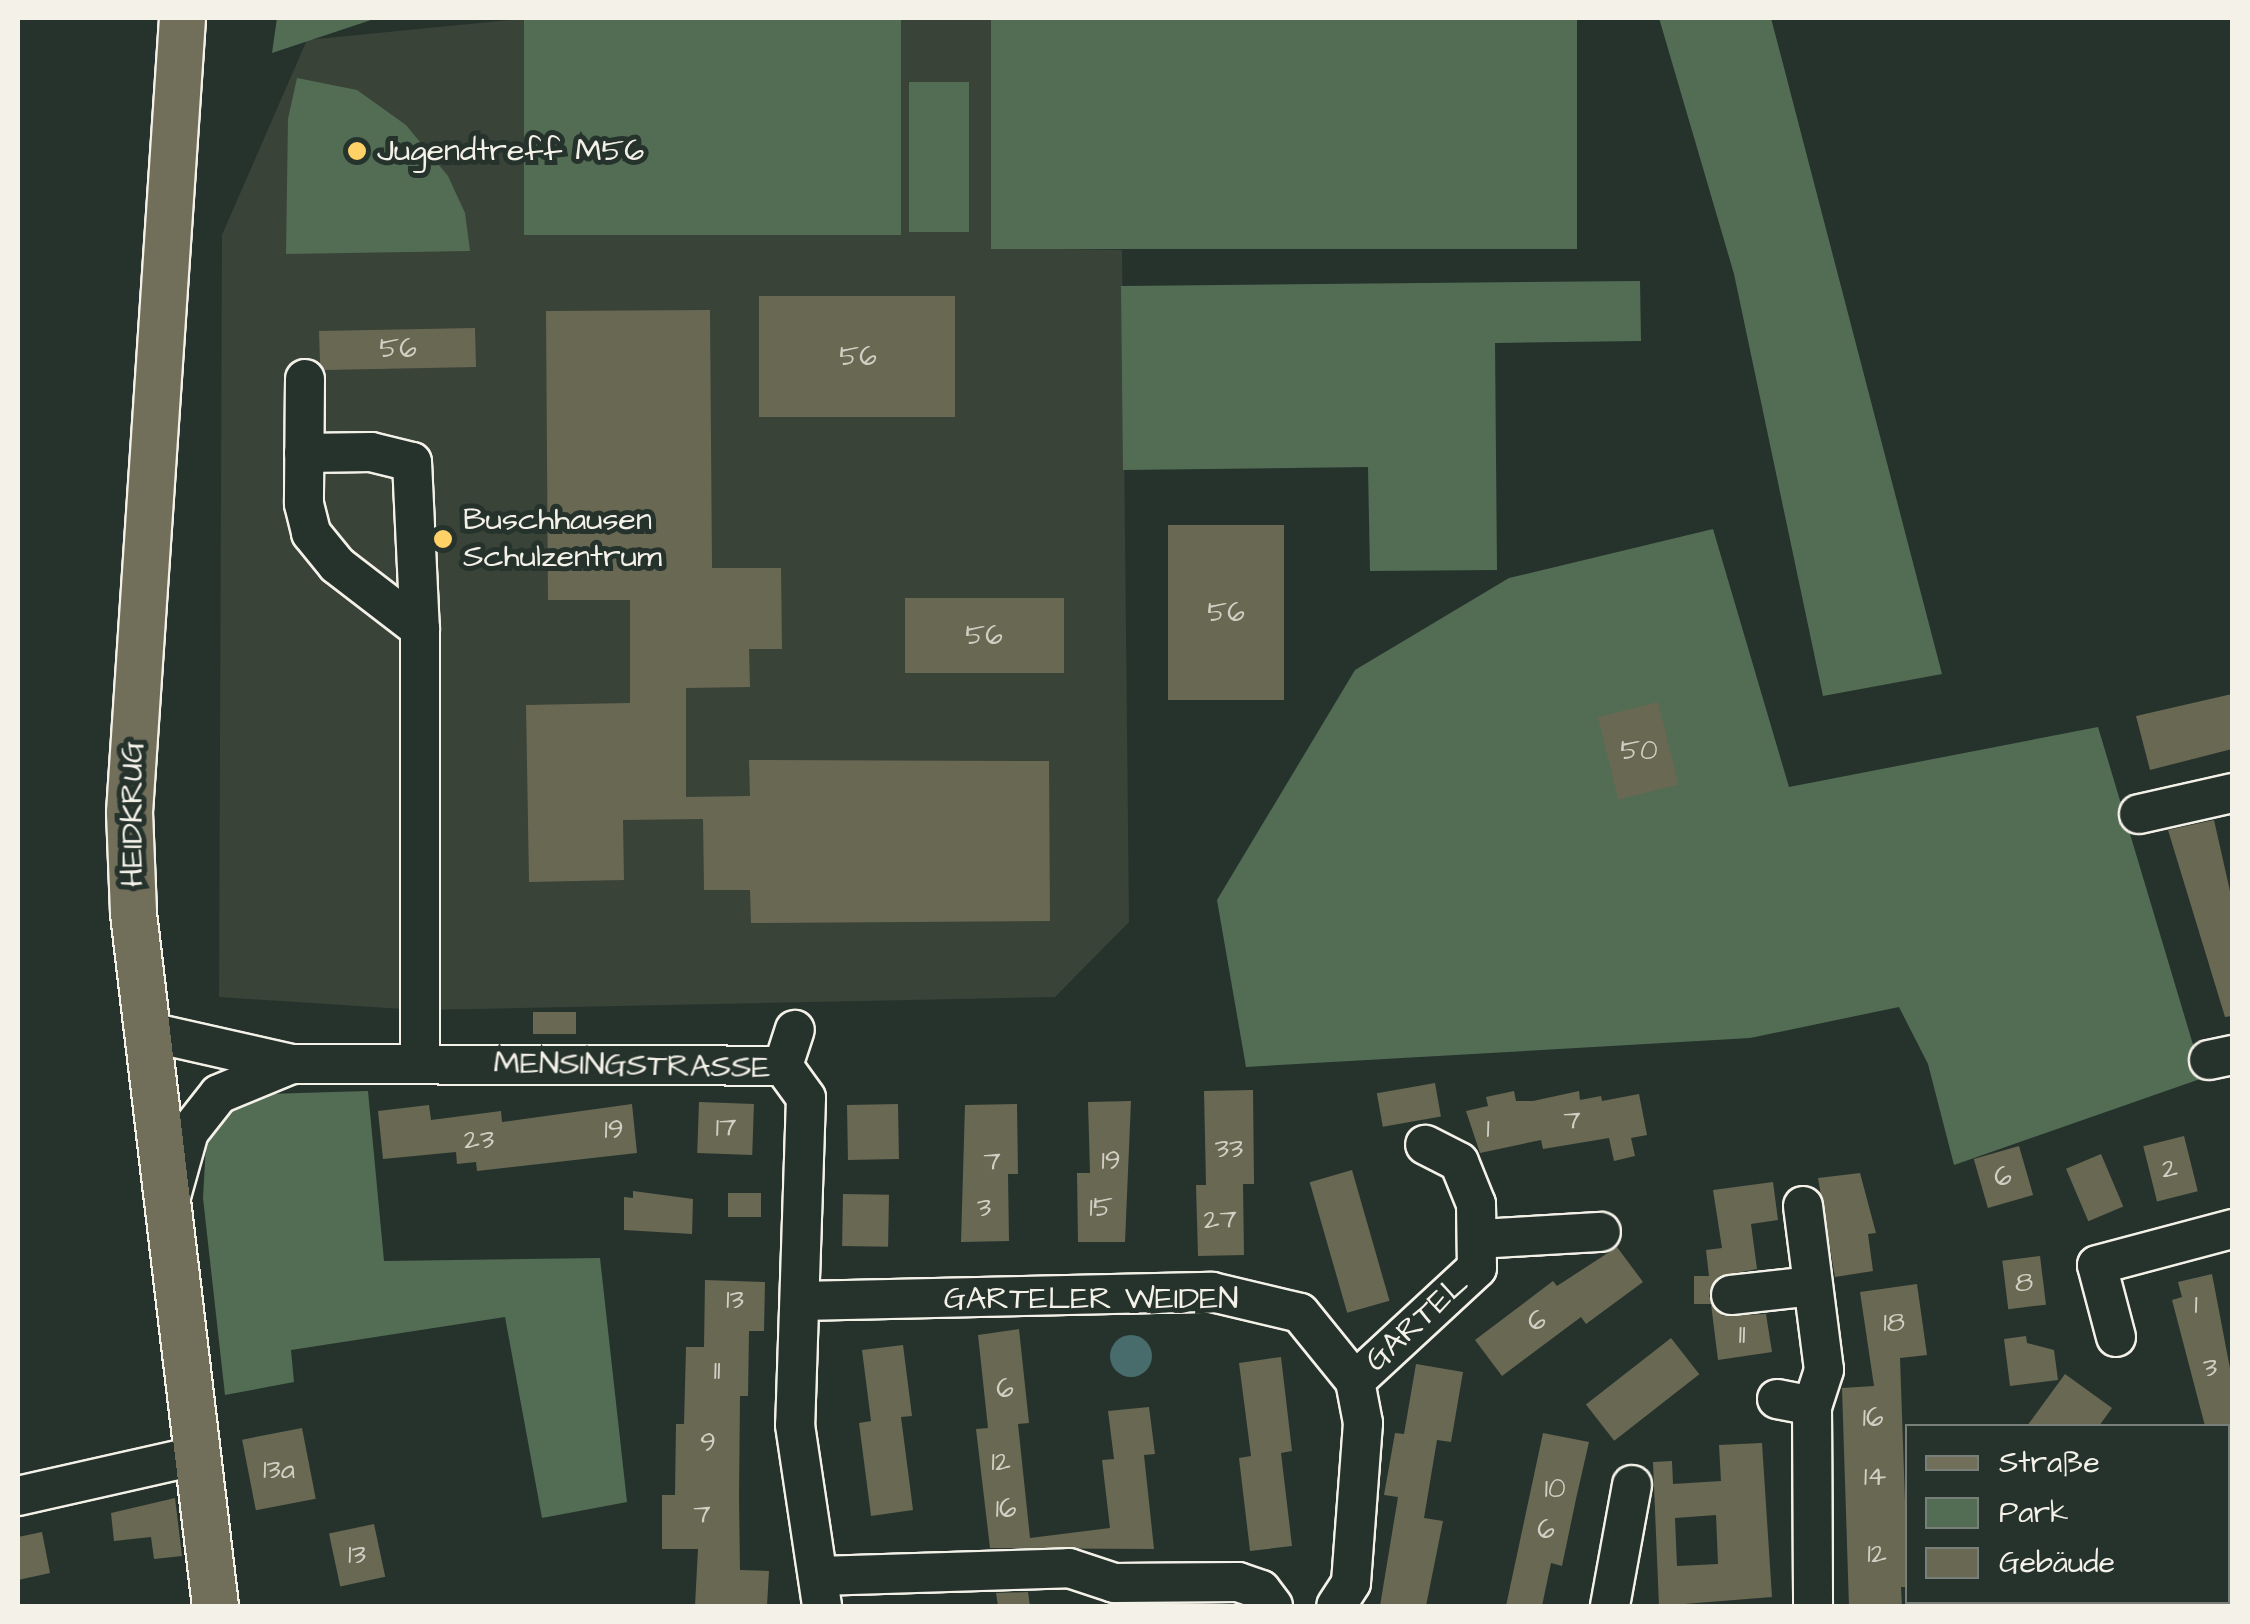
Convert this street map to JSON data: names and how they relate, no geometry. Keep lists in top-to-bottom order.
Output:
{
  "streets": {
    "main road": ["HEIDKRUG"],
    "street": ["MENSINGSTRASSE", "GARTELER WEIDEN", "GARTEL"]
  },
  "crossings": [
    ["HEIDKRUG", "MENSINGSTRASSE"],
    ["MENSINGSTRASSE", "GARTELER WEIDEN"],
    ["GARTELER WEIDEN", "GARTEL"]
  ],
  "places": ["Jugendtreff M56", "Buschhausen Schulzentrum"],
  "house_numbers": [
    "56",
    "56",
    "56",
    "56",
    "50",
    "7",
    "17",
    "1",
    "19",
    "23",
    "33",
    "19",
    "7",
    "2",
    "6",
    "3",
    "15",
    "27",
    "8",
    "13",
    "1",
    "6",
    "18",
    "11",
    "3",
    "11",
    "6",
    "16",
    "9",
    "12",
    "13a",
    "14",
    "10",
    "16",
    "7",
    "6",
    "12",
    "13"
  ],
  "legend": ["Straße", "Park", "Gebäude"]
}
